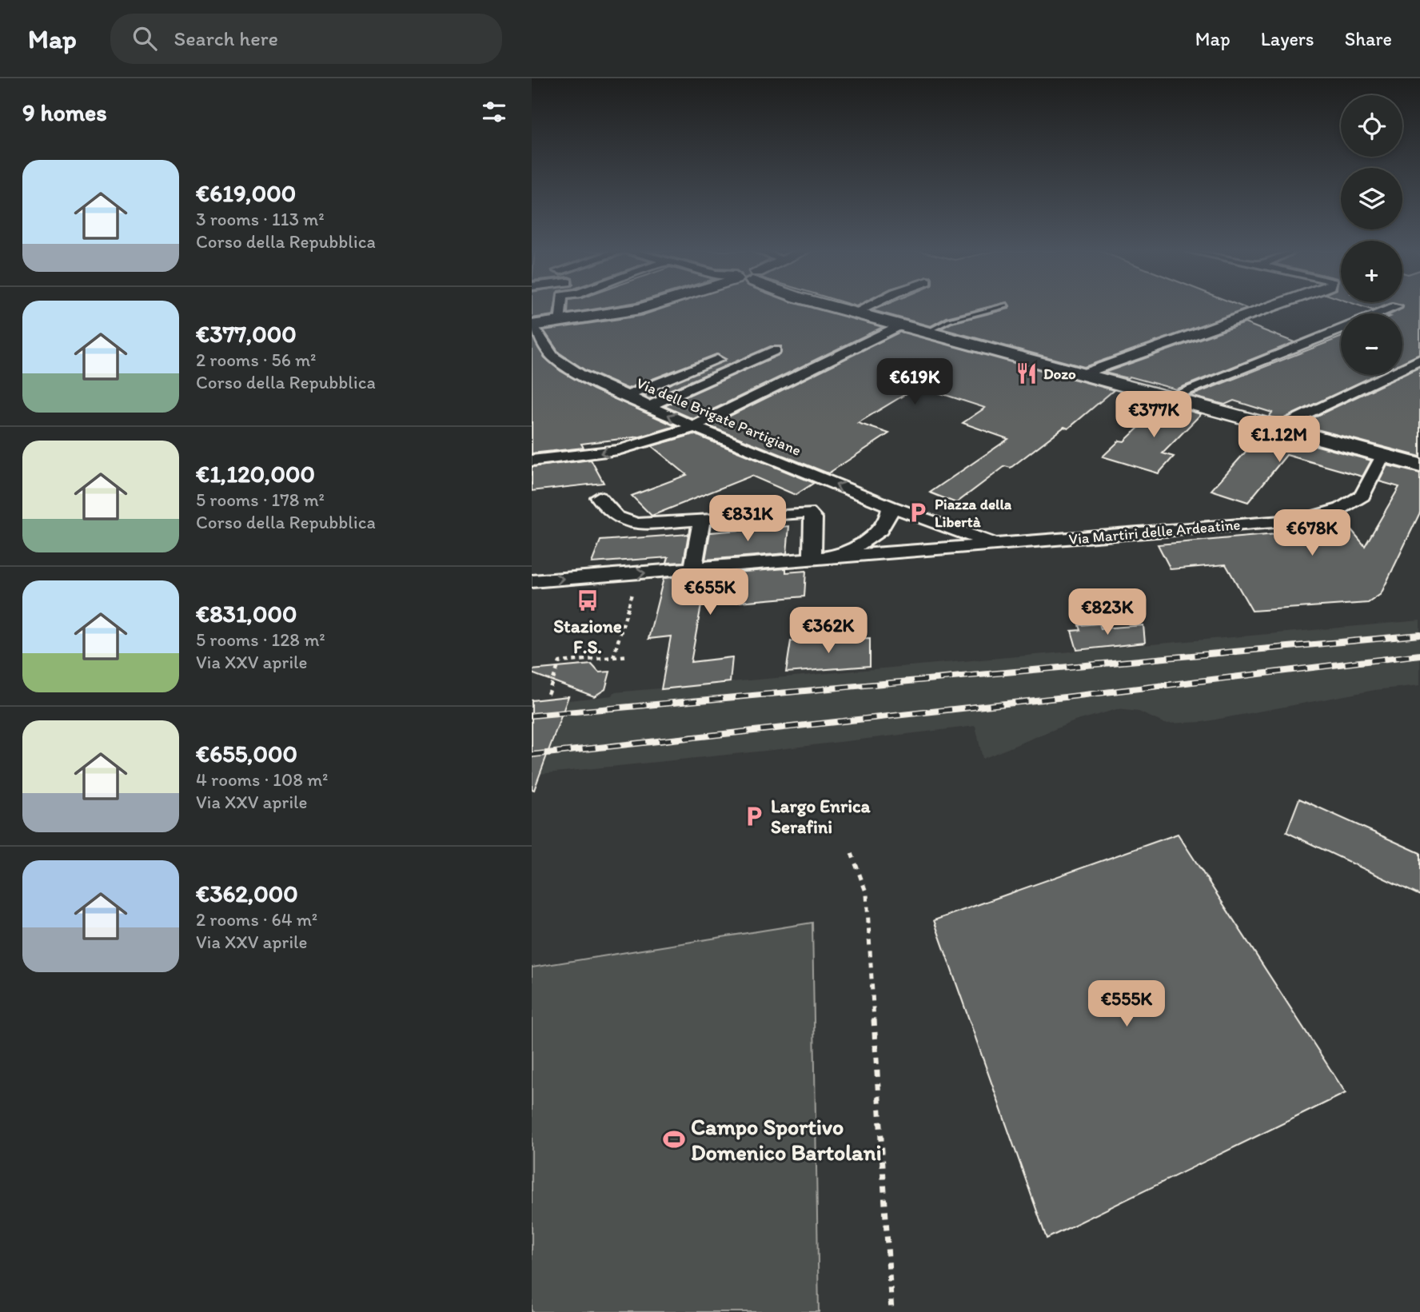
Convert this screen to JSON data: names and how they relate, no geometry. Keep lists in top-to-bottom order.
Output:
{
  "streets": {
    "street": ["Via delle Brigate Partigiane", "Via Martiri delle Ardeatine"]
  },
  "places": {
    "restaurant": ["Dozo"],
    "parking": ["Piazza della Libertà", "Largo Enrica Serafini"],
    "bus stop": ["Stazione F.S."],
    "sports": ["Campo Sportivo Domenico Bartolani"]
  },
  "page": {
    "header": "Map",
    "search": "Search here",
    "nav": ["Map", "Layers", "Share"],
    "heading": "9 homes",
    "map_buttons": ["+", "−"],
    "list": [
      {
        "name": "€619,000",
        "note": "3 rooms · 113 m² · Corso della Repubblica"
      },
      {
        "name": "€377,000",
        "note": "2 rooms · 56 m² · Corso della Repubblica"
      },
      {
        "name": "€1,120,000",
        "note": "5 rooms · 178 m² · Corso della Repubblica"
      },
      {
        "name": "€831,000",
        "note": "5 rooms · 128 m² · Via XXV aprile"
      },
      {
        "name": "€655,000",
        "note": "4 rooms · 108 m² · Via XXV aprile"
      },
      {
        "name": "€362,000",
        "note": "2 rooms · 64 m² · Via XXV aprile"
      }
    ],
    "price": [
      "€619K",
      "€377K",
      "€1.12M",
      "€831K",
      "€678K",
      "€655K",
      "€823K",
      "€362K",
      "€555K"
    ]
  }
}
